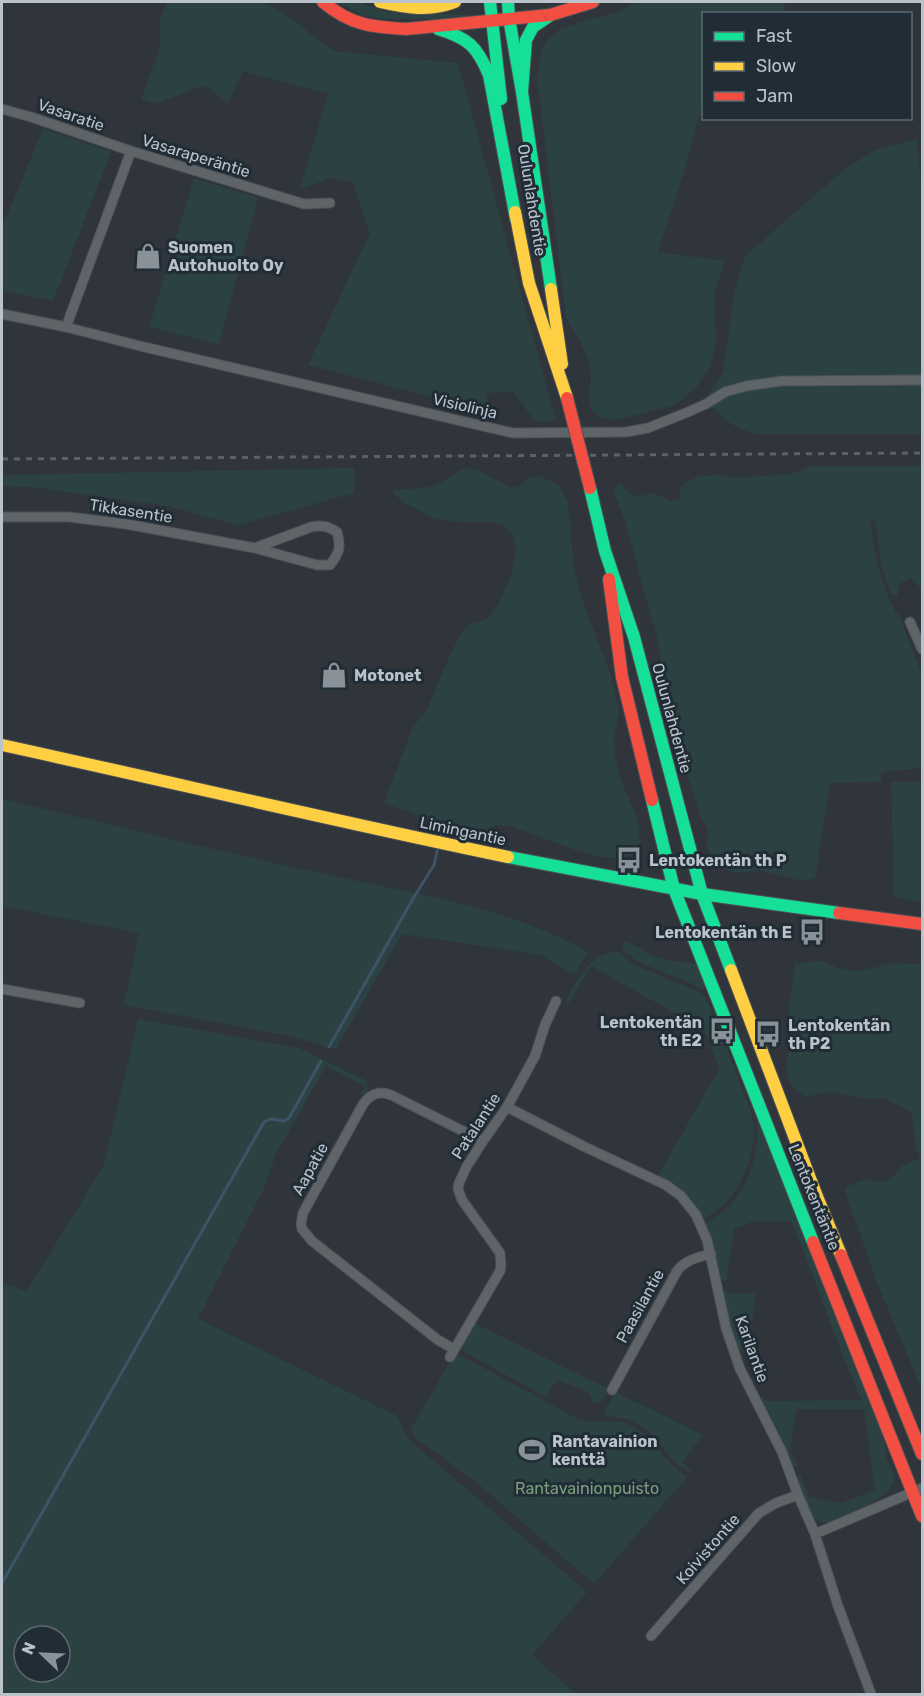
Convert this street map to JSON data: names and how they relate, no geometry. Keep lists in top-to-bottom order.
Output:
{
  "streets": {
    "main road": ["Oulunlahdentie", "Limingantie", "Lentokentäntie"],
    "street": [
      "Vasaratie",
      "Vasaraperäntie",
      "Visiolinja",
      "Tikkasentie",
      "Patalantie",
      "Aapatie",
      "Paasilantie",
      "Karilantie",
      "Koivistontie"
    ]
  },
  "crossings": [
    ["Vasaratie", "Vasaraperäntie"],
    ["Vasaraperäntie", "Visiolinja"],
    ["Oulunlahdentie", "Limingantie"],
    ["Oulunlahdentie", "Lentokentäntie"],
    ["Limingantie", "Lentokentäntie"],
    ["Patalantie", "Aapatie"],
    ["Patalantie", "Karilantie"],
    ["Paasilantie", "Karilantie"],
    ["Karilantie", "Koivistontie"]
  ],
  "parks": ["Rantavainionpuisto"],
  "places": {
    "shop": ["Suomen Autohuolto Oy", "Motonet"],
    "bus stop": [
      "Lentokentän th P",
      "Lentokentän th E",
      "Lentokentän th E2",
      "Lentokentän th P2"
    ],
    "sports": ["Rantavainion kenttä"]
  },
  "legend": ["Fast", "Slow", "Jam"],
  "north": "top left"
}
